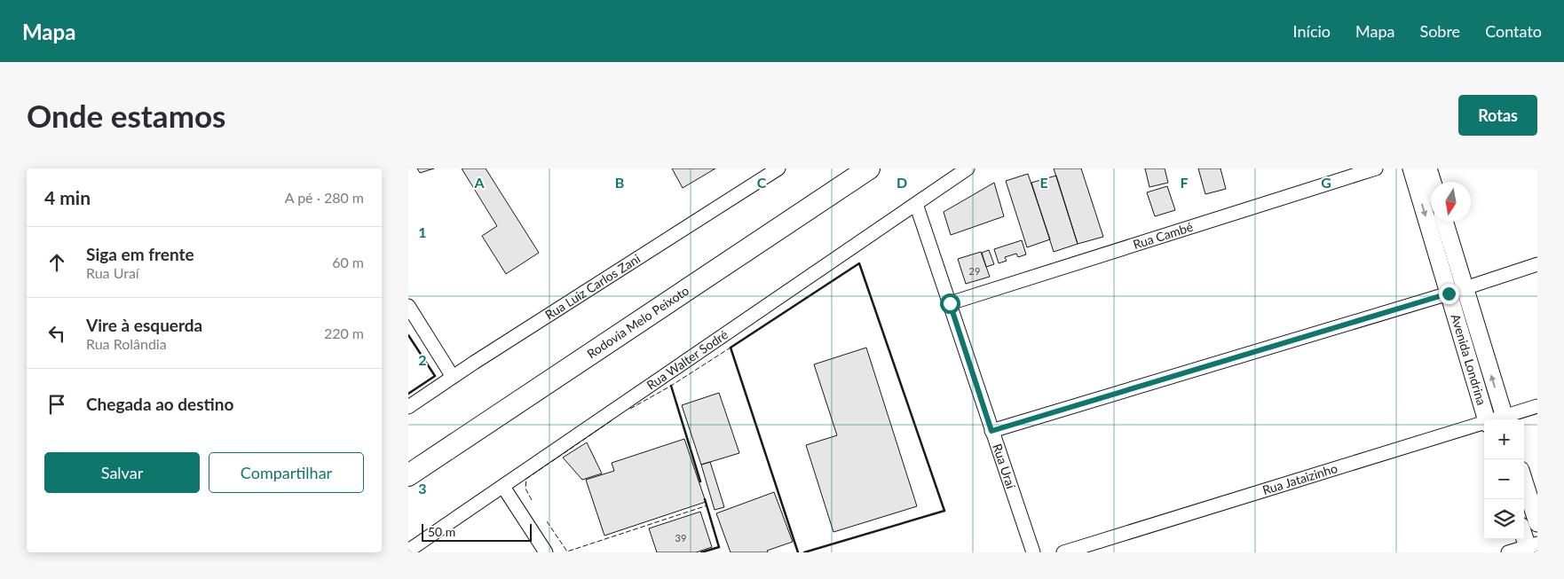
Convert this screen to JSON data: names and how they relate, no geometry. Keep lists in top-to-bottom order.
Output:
{
  "streets": {
    "main road": ["Rodovia Melo Peixoto"],
    "street": [
      "Rua Cambé",
      "Rua Luiz Carlos Zani",
      "Rua Walter Sodré",
      "Avenida Londrina",
      "Rua Uraí",
      "Rua Jataizinho"
    ]
  },
  "crossings": [
    ["Rua Cambé", "Rua Uraí"],
    ["Rua Walter Sodré", "Rua Uraí"],
    ["Avenida Londrina", "Rua Jataizinho"]
  ],
  "house_numbers": ["29", "39"],
  "scale_bar": "50 m",
  "north": "bottom",
  "page": {
    "header": "Mapa",
    "nav": [
      "Início",
      "Mapa",
      "Sobre",
      "Contato"
    ],
    "buttons": [
      "Rotas",
      ["Salvar", "Compartilhar"]
    ],
    "title": "Onde estamos",
    "heading": ["4 min", "A pé · 280 m"],
    "list": [
      ["Siga em frente", "Rua Uraí", "60 m"],
      ["Vire à esquerda", "Rua Rolândia", "220 m"],
      "Chegada ao destino"
    ],
    "map_buttons": ["+", "−"],
    "scale": "50 m"
  },
  "grid": {
    "columns": [
      "A",
      "B",
      "C",
      "D",
      "E",
      "F",
      "G"
    ],
    "rows": ["1", "2", "3"]
  }
}
